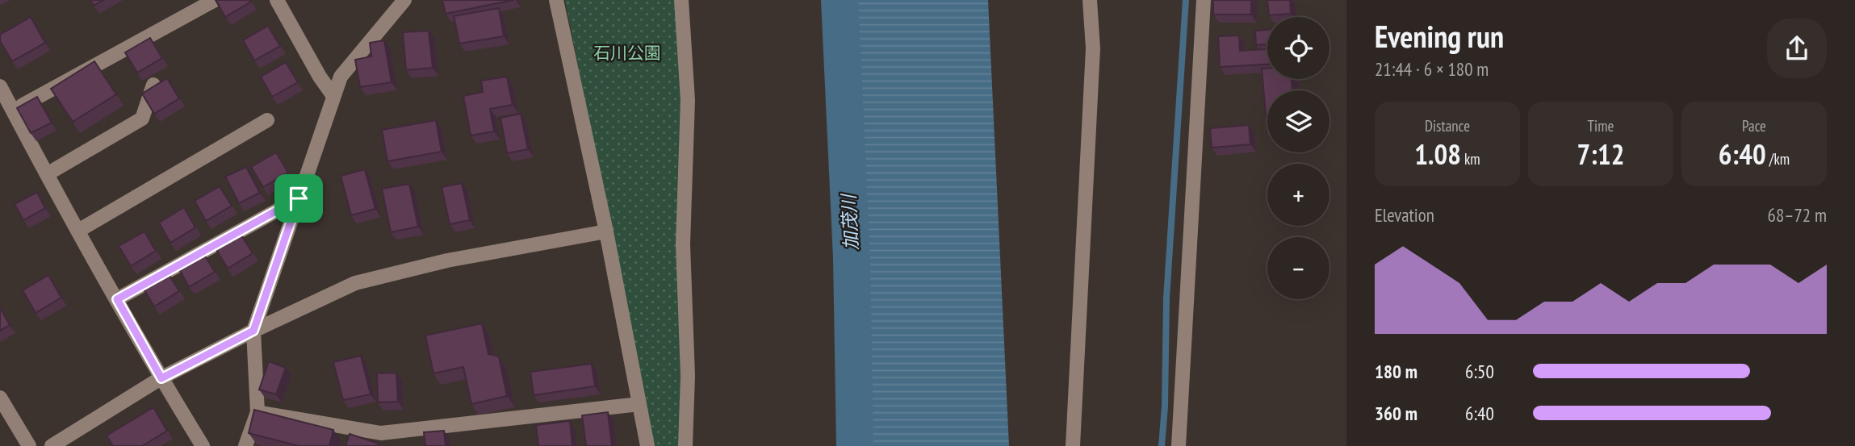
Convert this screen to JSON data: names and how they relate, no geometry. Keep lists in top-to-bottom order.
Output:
{
  "water": ["加茂川"],
  "parks": ["石川公園"],
  "page": {
    "heading": ["Evening run", "21:44 · 6 × 180 m"],
    "map_buttons": ["+", "−"],
    "stats": [
      ["Distance", "1.08 km"],
      ["Time", "7:12"],
      ["Pace", "6:40 /km"]
    ],
    "chart": ["Elevation", "68–72 m"],
    "list": [
      {
        "name": "180 m",
        "note": "6:50"
      },
      {
        "name": "360 m",
        "note": "6:40"
      }
    ]
  }
}
